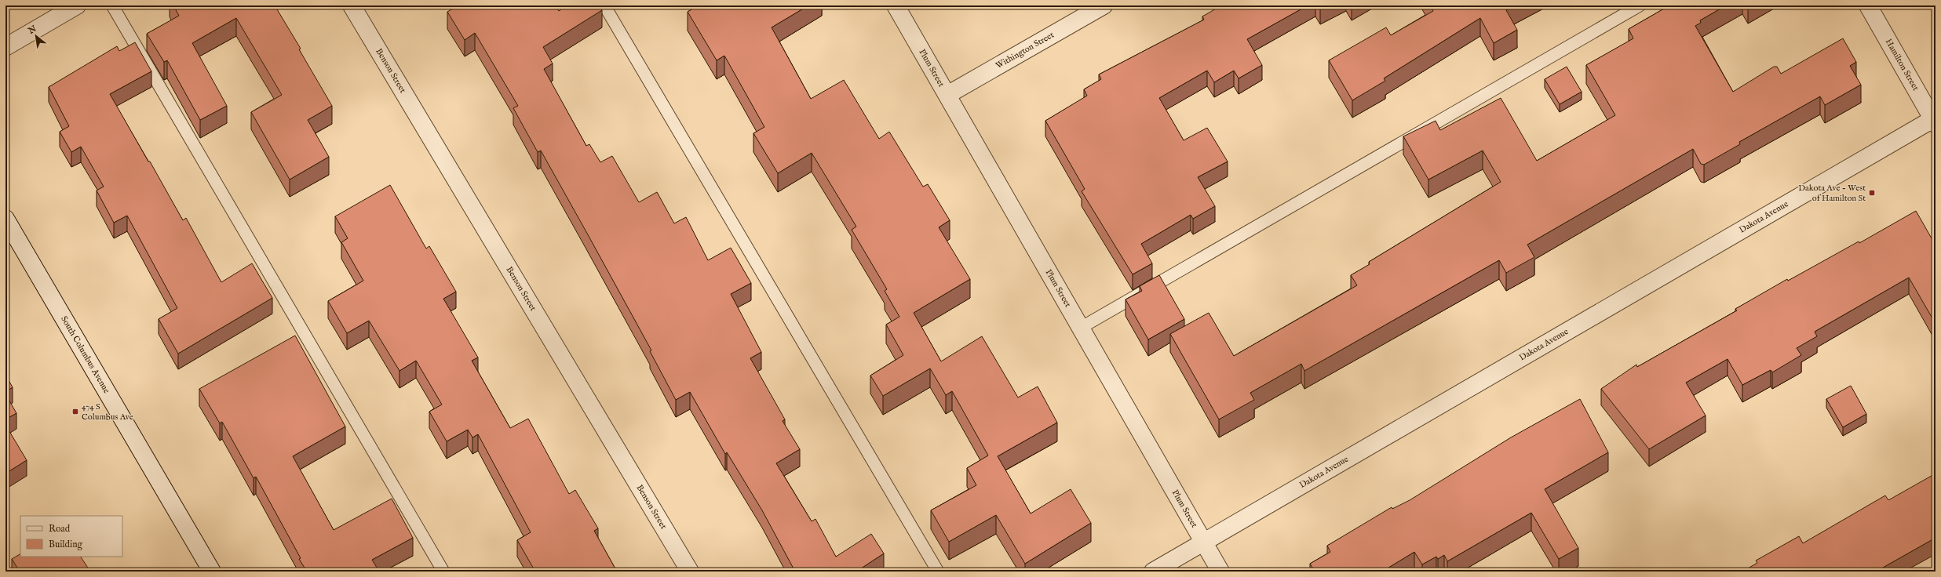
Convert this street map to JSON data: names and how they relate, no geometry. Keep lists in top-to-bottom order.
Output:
{
  "streets": {
    "street": [
      "Withington Street",
      "Hamilton Street",
      "Plum Street",
      "Benson Street",
      "Dakota Avenue",
      "South Columbus Avenue"
    ]
  },
  "crossings": [
    ["Withington Street", "Plum Street"],
    ["Hamilton Street", "Dakota Avenue"],
    ["Plum Street", "Dakota Avenue"]
  ],
  "places": {
    "transit": ["Dakota Ave - West of Hamilton St", "474 S Columbus Ave"]
  },
  "legend": ["Road", "Building"],
  "north": "top left"
}
